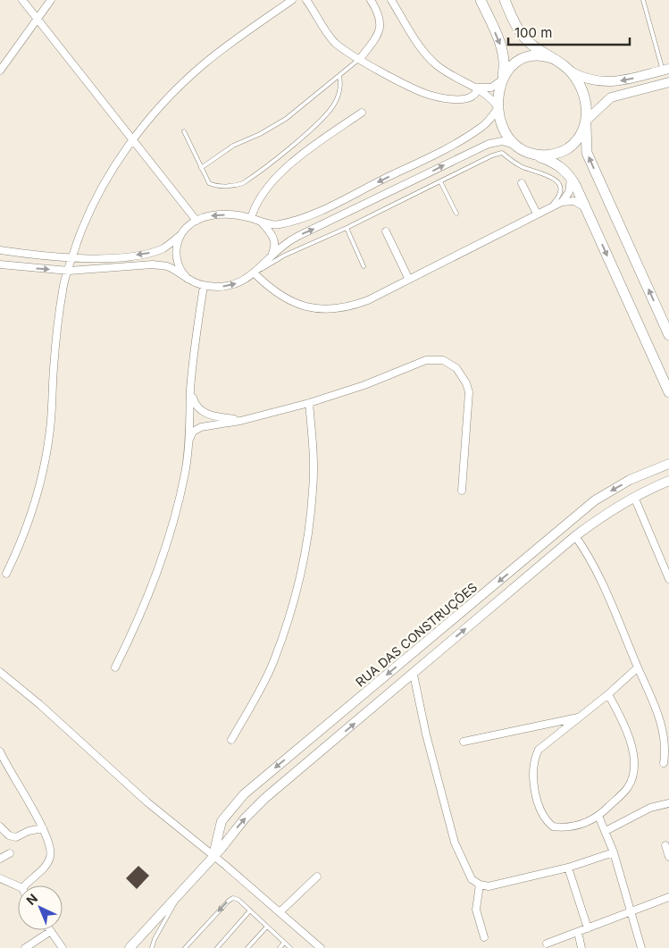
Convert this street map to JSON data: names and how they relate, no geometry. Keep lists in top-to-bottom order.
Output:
{
  "streets": {
    "street": ["RUA DAS CONSTRUÇÕES"]
  },
  "scale_bar": "100 m",
  "north": "top left"
}
